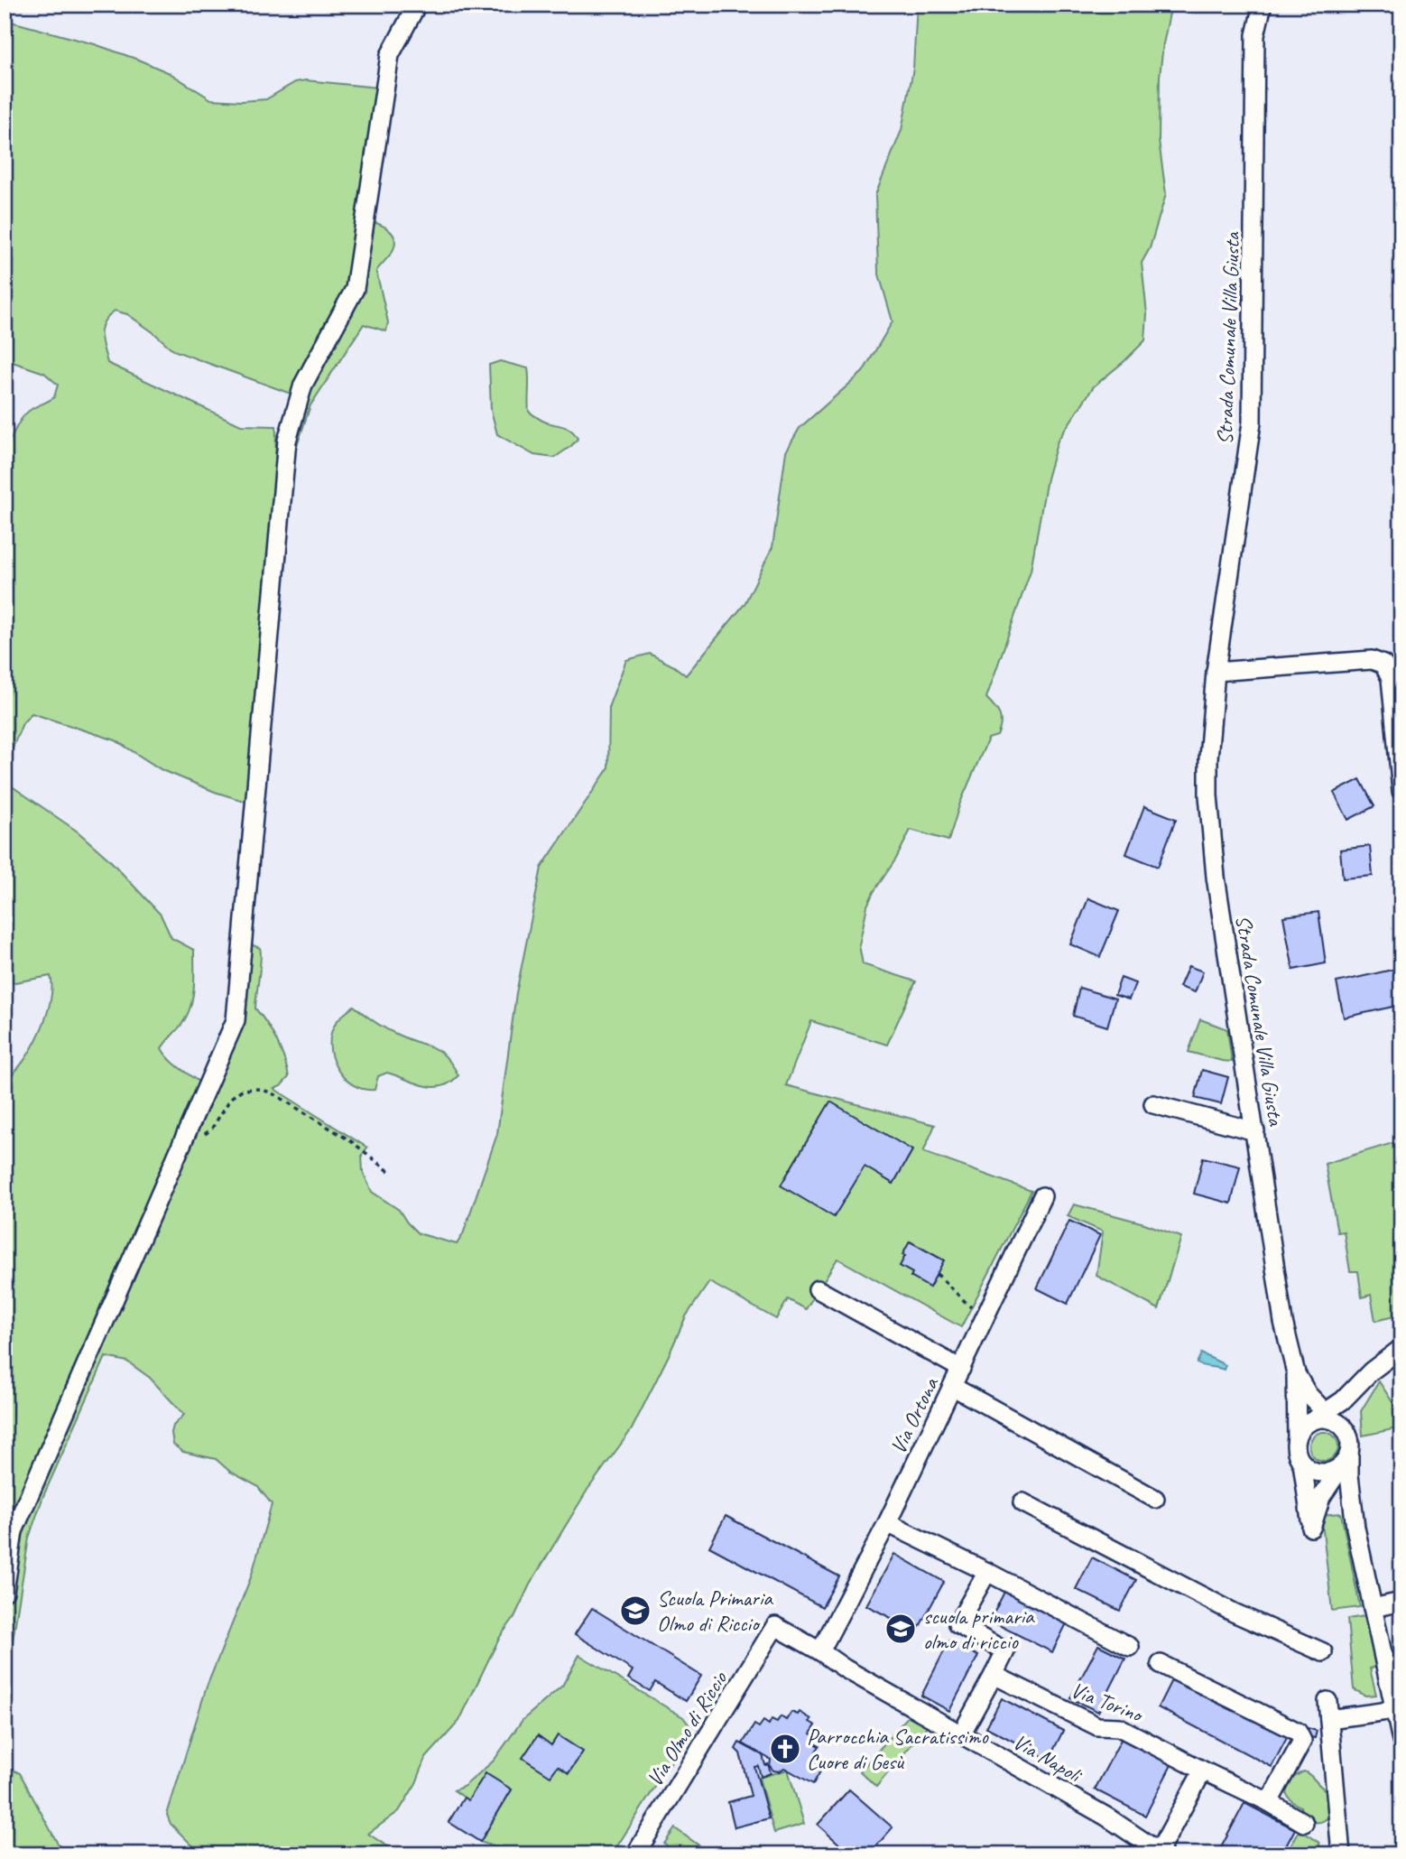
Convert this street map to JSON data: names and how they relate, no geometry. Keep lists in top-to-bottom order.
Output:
{
  "streets": {
    "street": [
      "Strada Comunale Villa Giusta",
      "Via Ortona",
      "Via Torino",
      "Via Olmo di Riccio",
      "Via Napoli"
    ]
  },
  "crossings": [
    ["Via Ortona", "Via Napoli"],
    ["Via Olmo di Riccio", "Via Napoli"]
  ],
  "places": {
    "school or university": ["Scuola Primaria Olmo di Riccio", "scuola primaria olmo di riccio"],
    "church": ["Parrocchia Sacratissimo Cuore di Gesù"]
  }
}
